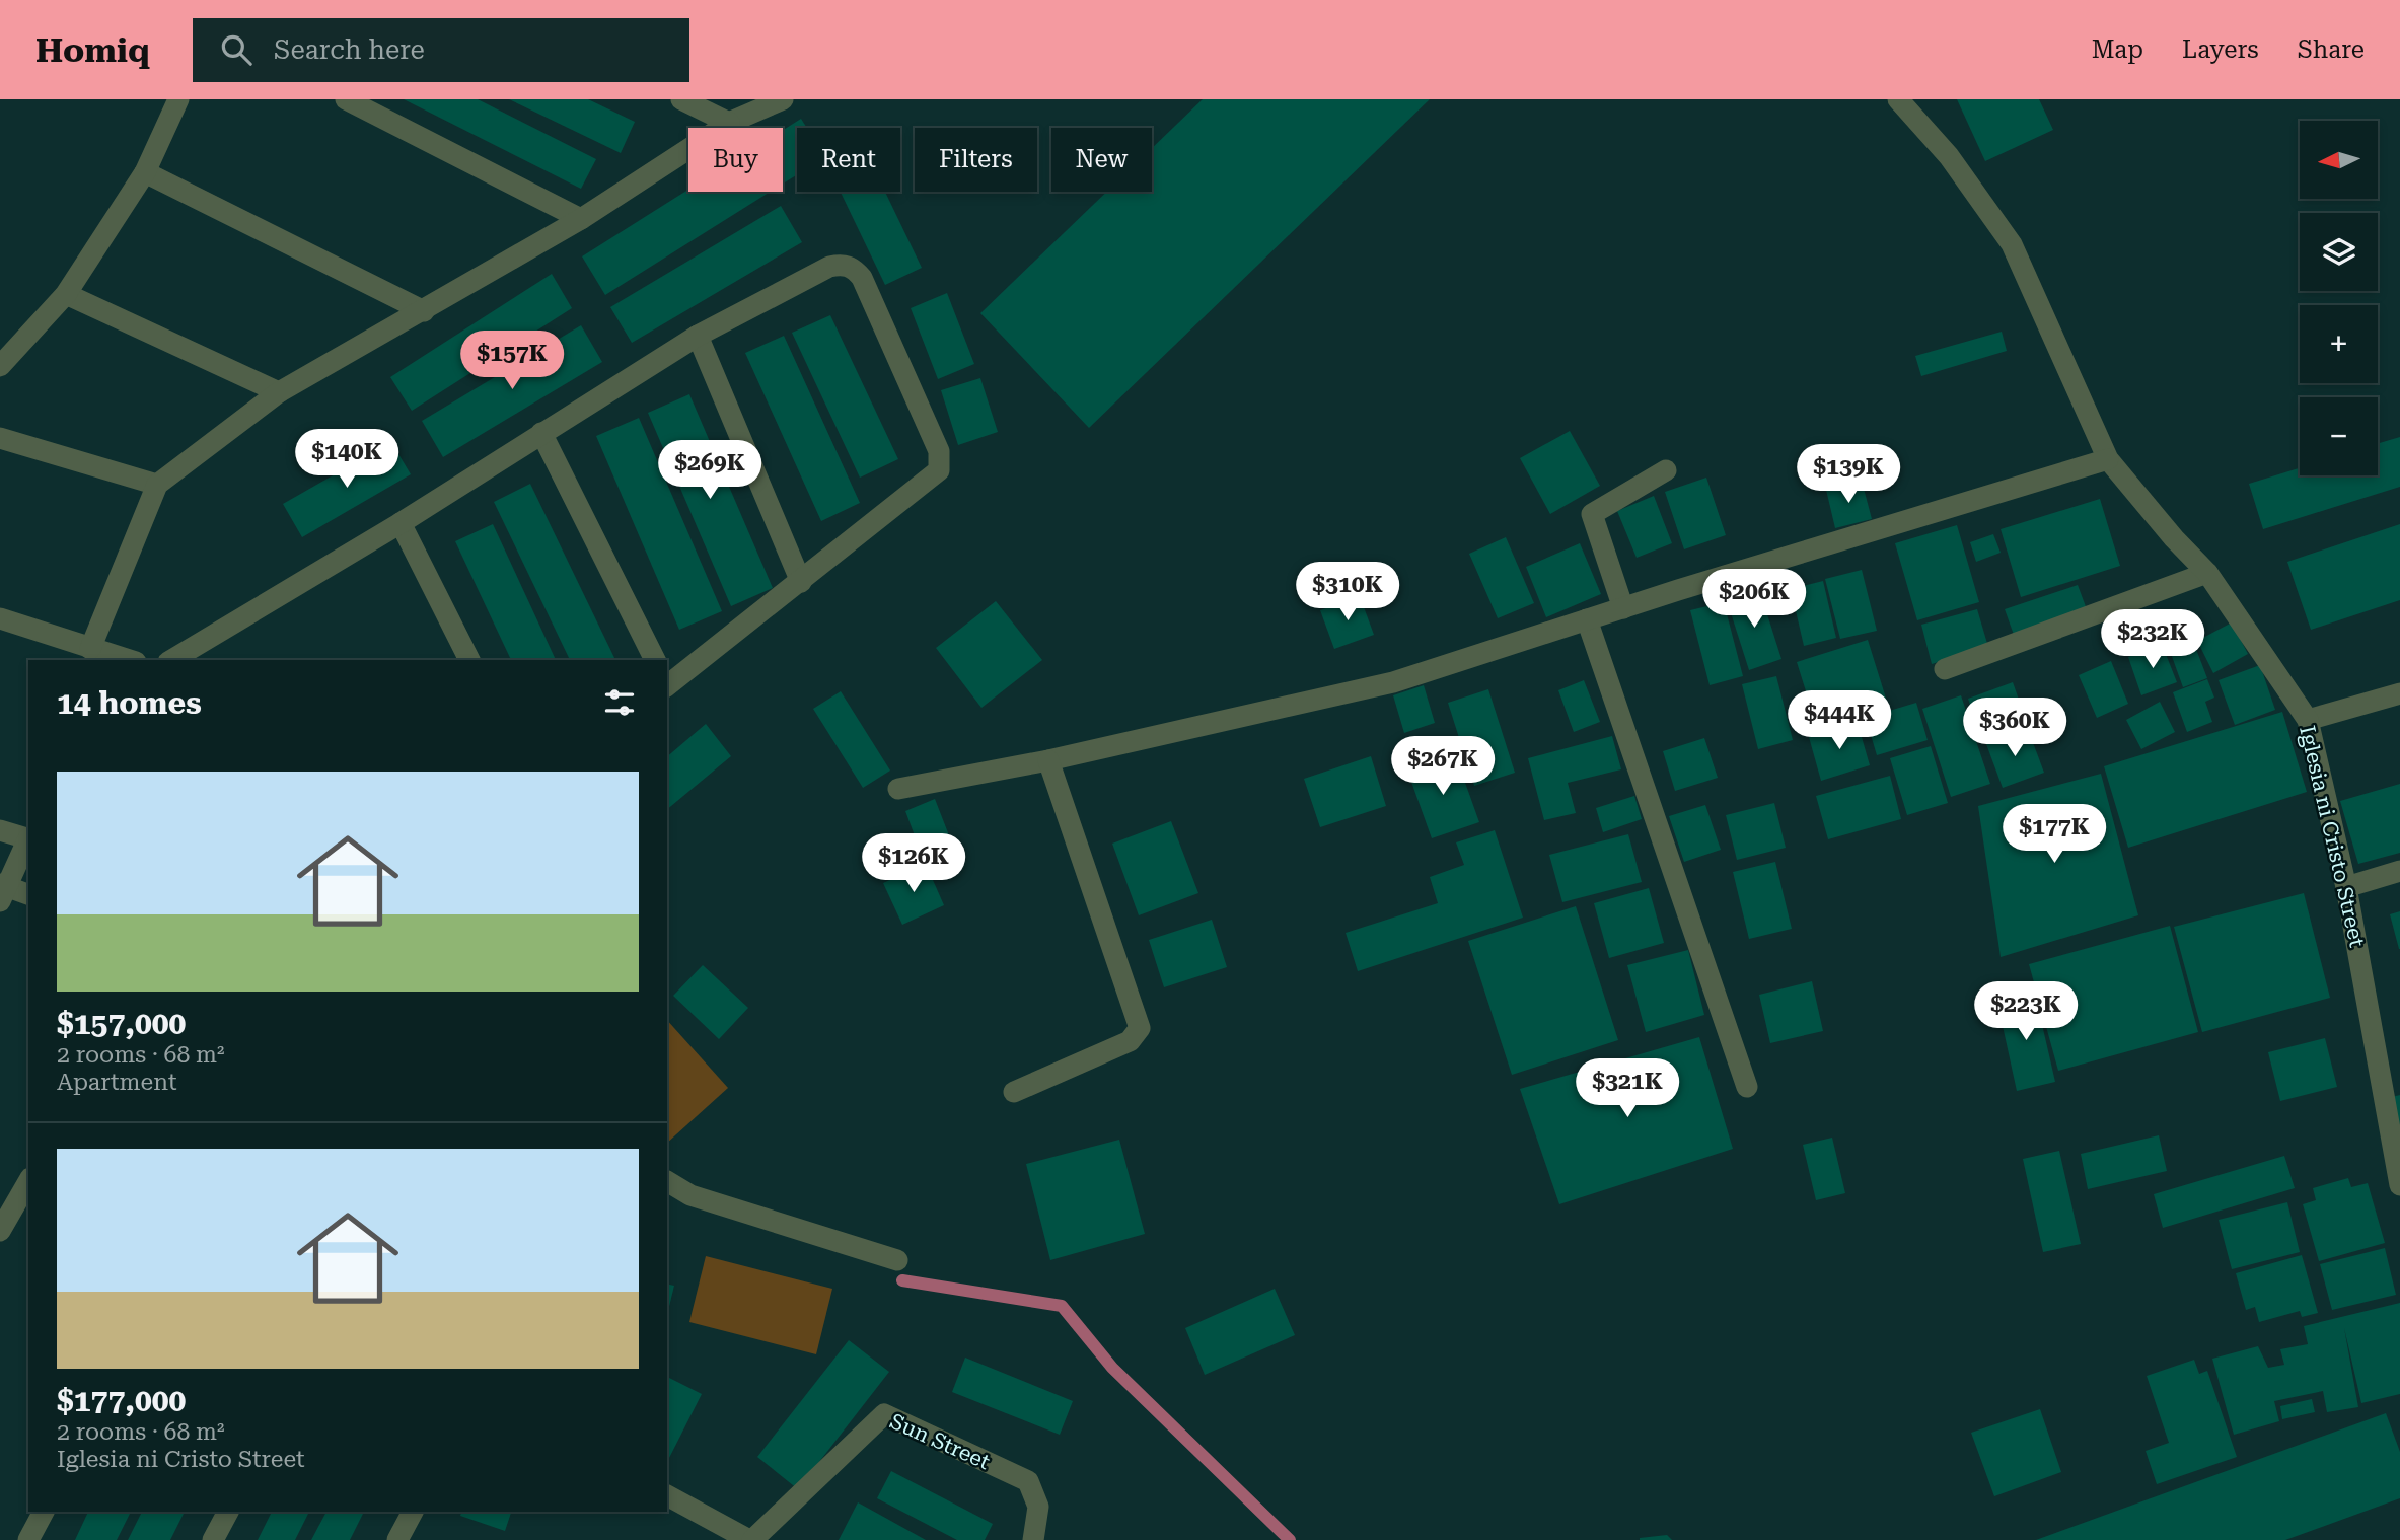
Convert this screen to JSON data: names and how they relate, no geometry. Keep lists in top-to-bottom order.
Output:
{
  "streets": {
    "street": ["Iglesia ni Cristo Street", "Sun Street"]
  },
  "north": "left",
  "page": {
    "header": "Homiq",
    "search": "Search here",
    "nav": ["Map", "Layers", "Share"],
    "map_buttons": ["+", "−"],
    "chip": [
      "Buy",
      "Rent",
      "Filters",
      "New"
    ],
    "price": [
      "$157K",
      "$140K",
      "$269K",
      "$139K",
      "$310K",
      "$206K",
      "$232K",
      "$444K",
      "$360K",
      "$267K",
      "$177K",
      "$126K",
      "$223K",
      "$321K"
    ],
    "heading": "14 homes",
    "list": [
      {
        "name": "$157,000",
        "note": "2 rooms · 68 m² · Apartment"
      },
      {
        "name": "$177,000",
        "note": "2 rooms · 68 m² · Iglesia ni Cristo Street"
      }
    ]
  }
}
